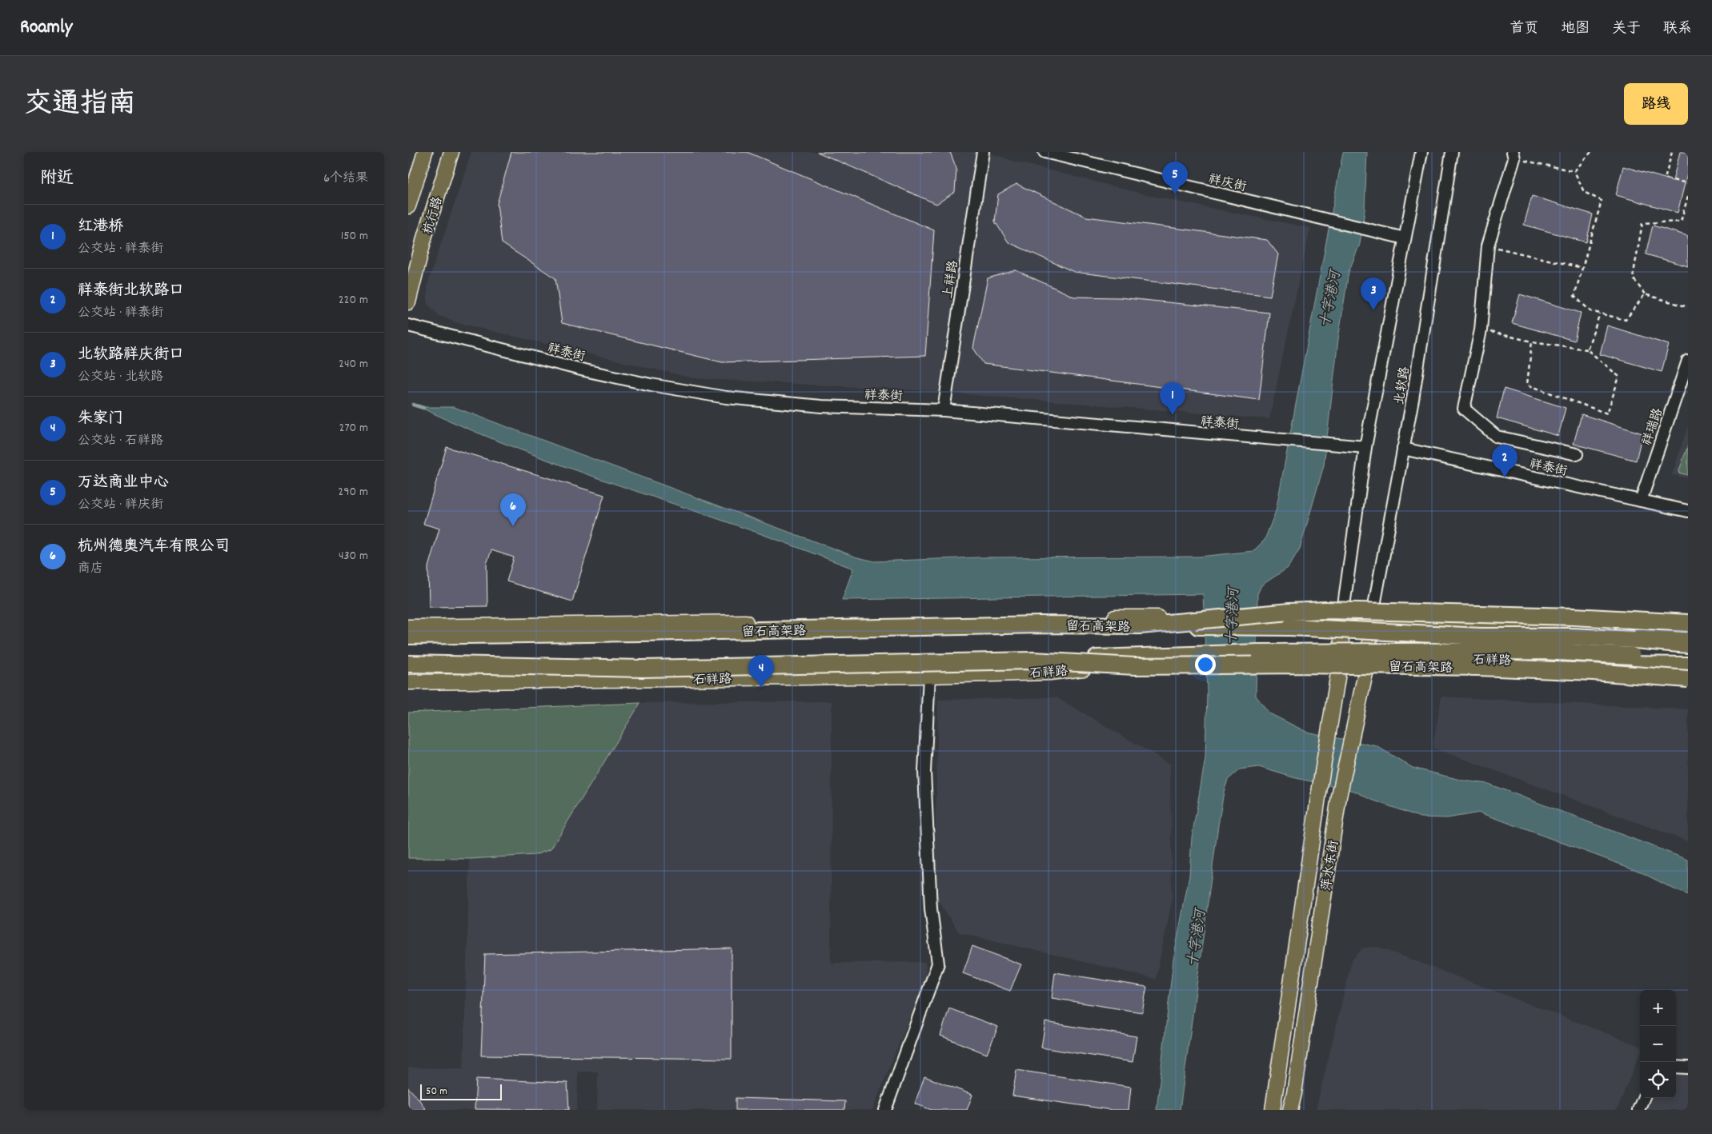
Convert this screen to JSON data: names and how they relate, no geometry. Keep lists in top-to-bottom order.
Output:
{
  "streets": {
    "highway": ["留石高架路"],
    "main road": ["杭行路", "石祥路", "萍水东街"],
    "street": [
      "祥庆街",
      "上祥路",
      "祥泰街",
      "北软路",
      "祥瑞路"
    ]
  },
  "crossings": [
    ["祥庆街", "北软路"],
    ["上祥路", "祥泰街"],
    ["祥泰街", "北软路"],
    ["祥泰街", "祥瑞路"],
    ["北软路", "萍水东街"],
    ["留石高架路", "石祥路"],
    ["石祥路", "萍水东街"]
  ],
  "water": ["十字港河"],
  "scale_bar": "50 m",
  "page": {
    "header": "Roamly",
    "nav": [
      "首页",
      "地图",
      "关于",
      "联系"
    ],
    "title": "交通指南",
    "buttons": "路线",
    "heading": ["附近", "6个结果"],
    "pins": [
      "5",
      "3",
      "1",
      "2",
      "6",
      "4"
    ],
    "list": [
      {
        "mark": "1",
        "name": "红港桥",
        "note": "公交站 · 祥泰街",
        "value": "150 m"
      },
      {
        "mark": "2",
        "name": "祥泰街北软路口",
        "note": "公交站 · 祥泰街",
        "value": "220 m"
      },
      {
        "mark": "3",
        "name": "北软路祥庆街口",
        "note": "公交站 · 北软路",
        "value": "240 m"
      },
      {
        "mark": "4",
        "name": "朱家门",
        "note": "公交站 · 石祥路",
        "value": "270 m"
      },
      {
        "mark": "5",
        "name": "万达商业中心",
        "note": "公交站 · 祥庆街",
        "value": "290 m"
      },
      {
        "mark": "6",
        "name": "杭州德奥汽车有限公司",
        "note": "商店",
        "value": "430 m"
      }
    ],
    "map_buttons": ["+", "−"],
    "scale": "50 m"
  }
}
